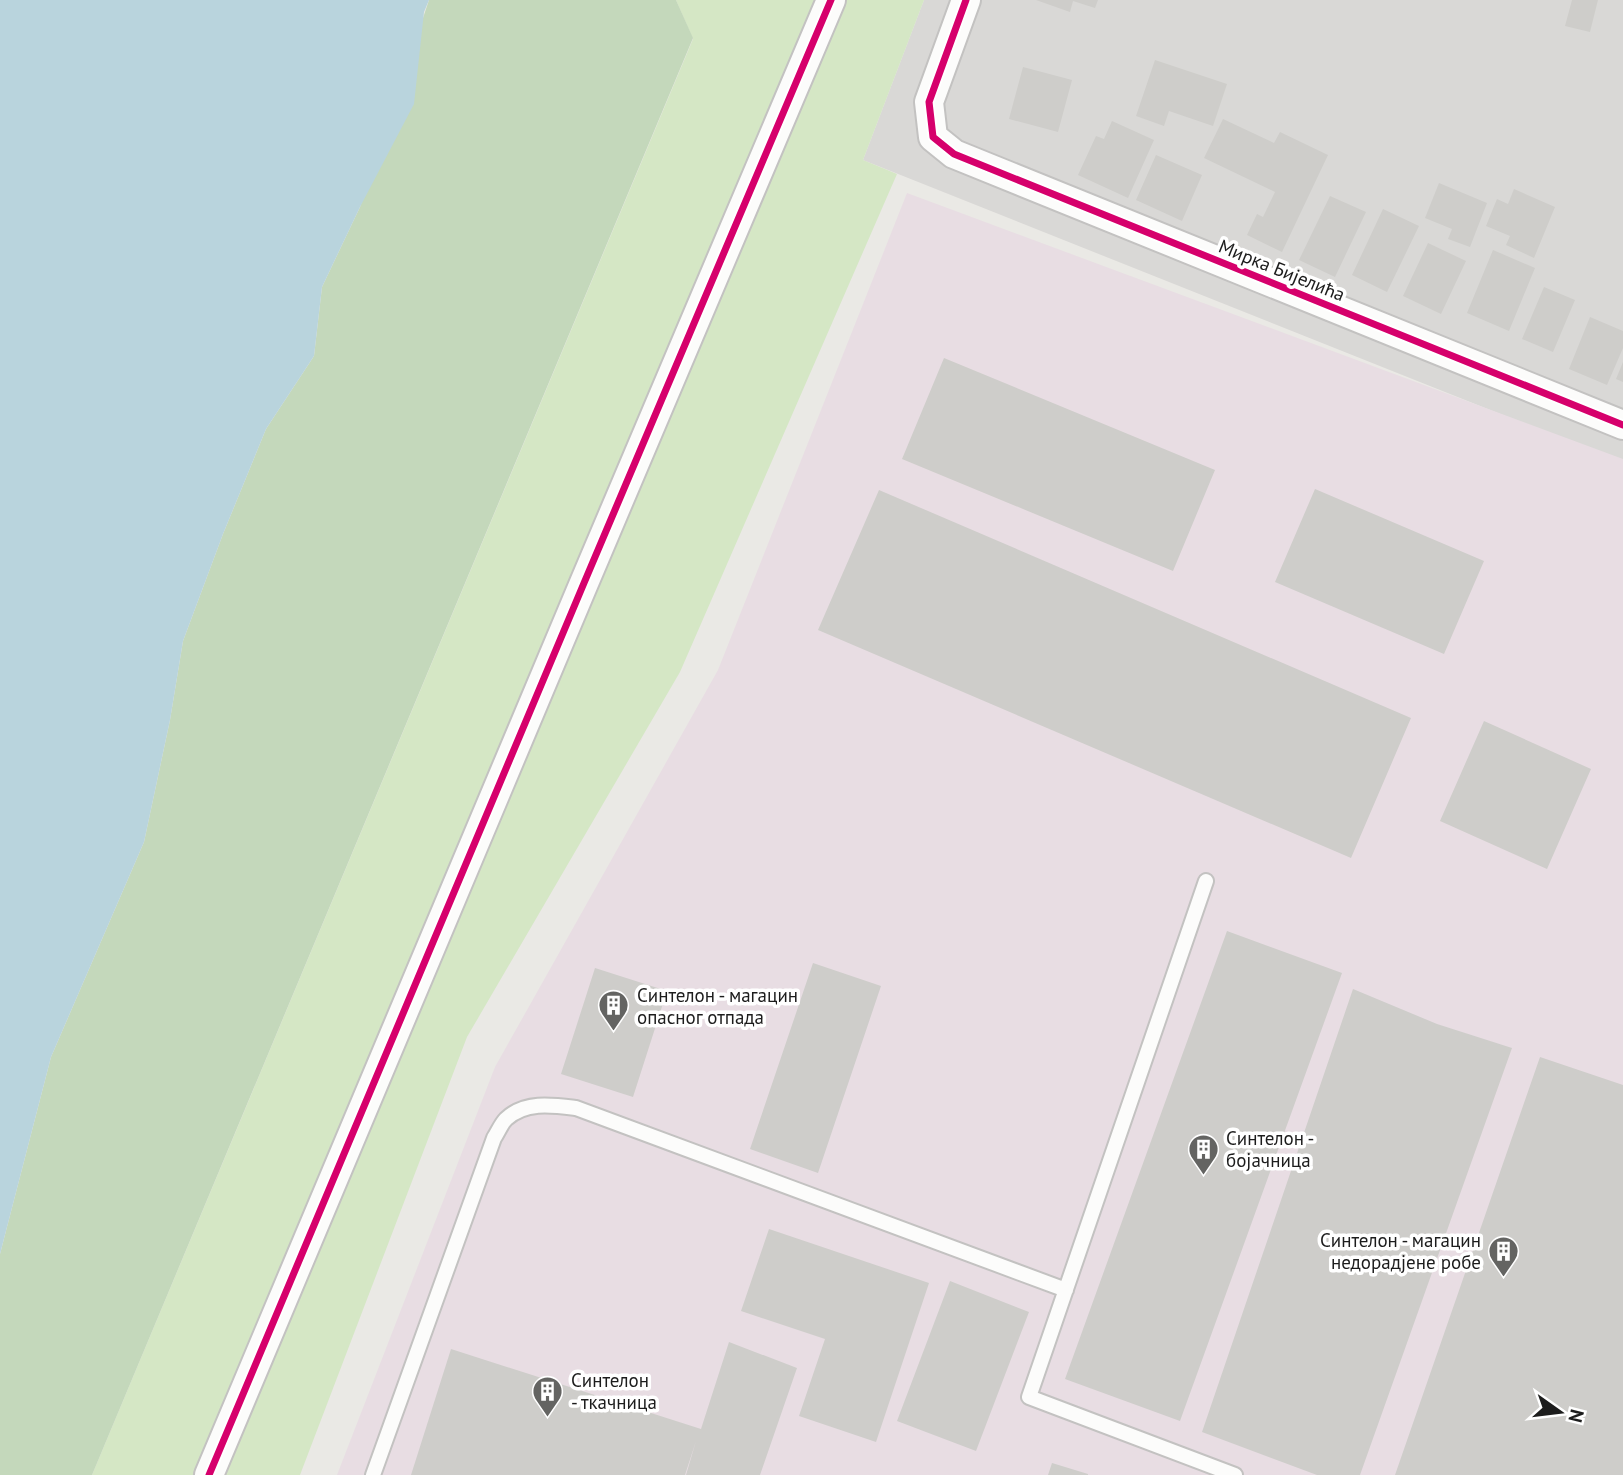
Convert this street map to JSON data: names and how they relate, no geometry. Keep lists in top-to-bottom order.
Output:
{
  "streets": {
    "street": ["Мирка Бијелића"]
  },
  "places": {
    "building": [
      "Синтелон - магацин опасног отпада",
      "Синтелон - бојачница",
      "Синтелон - магацин недорадјене робе",
      "Синтелон - ткачница"
    ]
  },
  "north": "right"
}
